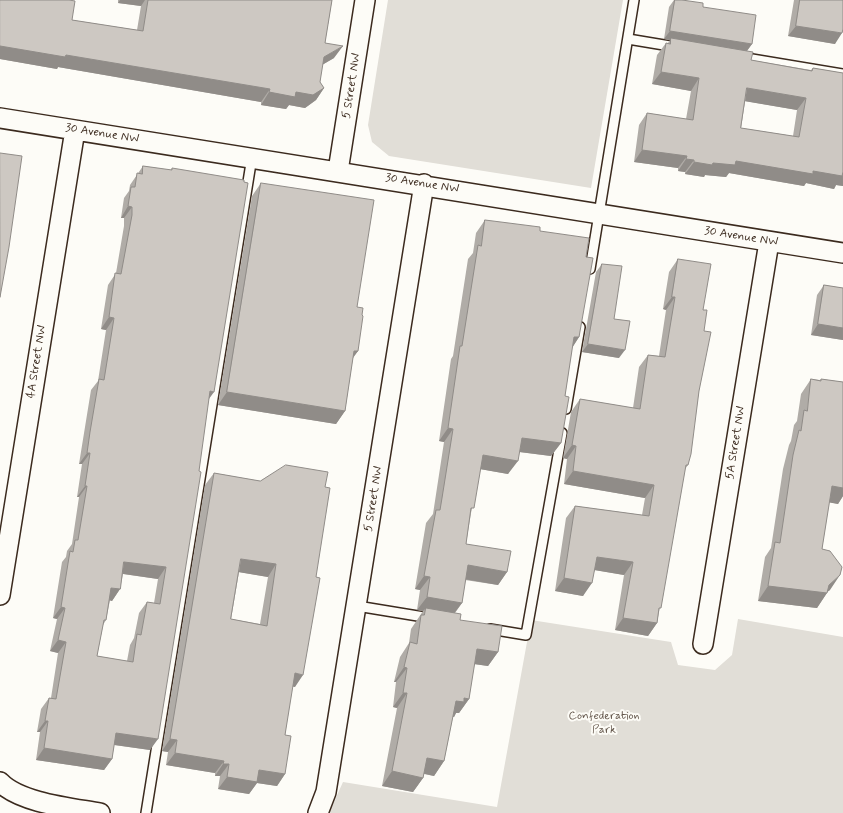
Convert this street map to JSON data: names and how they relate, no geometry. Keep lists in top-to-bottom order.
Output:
{
  "streets": {
    "street": [
      "5 Street NW",
      "30 Avenue NW",
      "4A Street NW",
      "5A Street NW"
    ]
  },
  "crossings": [
    ["5 Street NW", "30 Avenue NW"],
    ["30 Avenue NW", "4A Street NW"],
    ["30 Avenue NW", "5A Street NW"]
  ],
  "parks": ["Confederation Park"]
}
